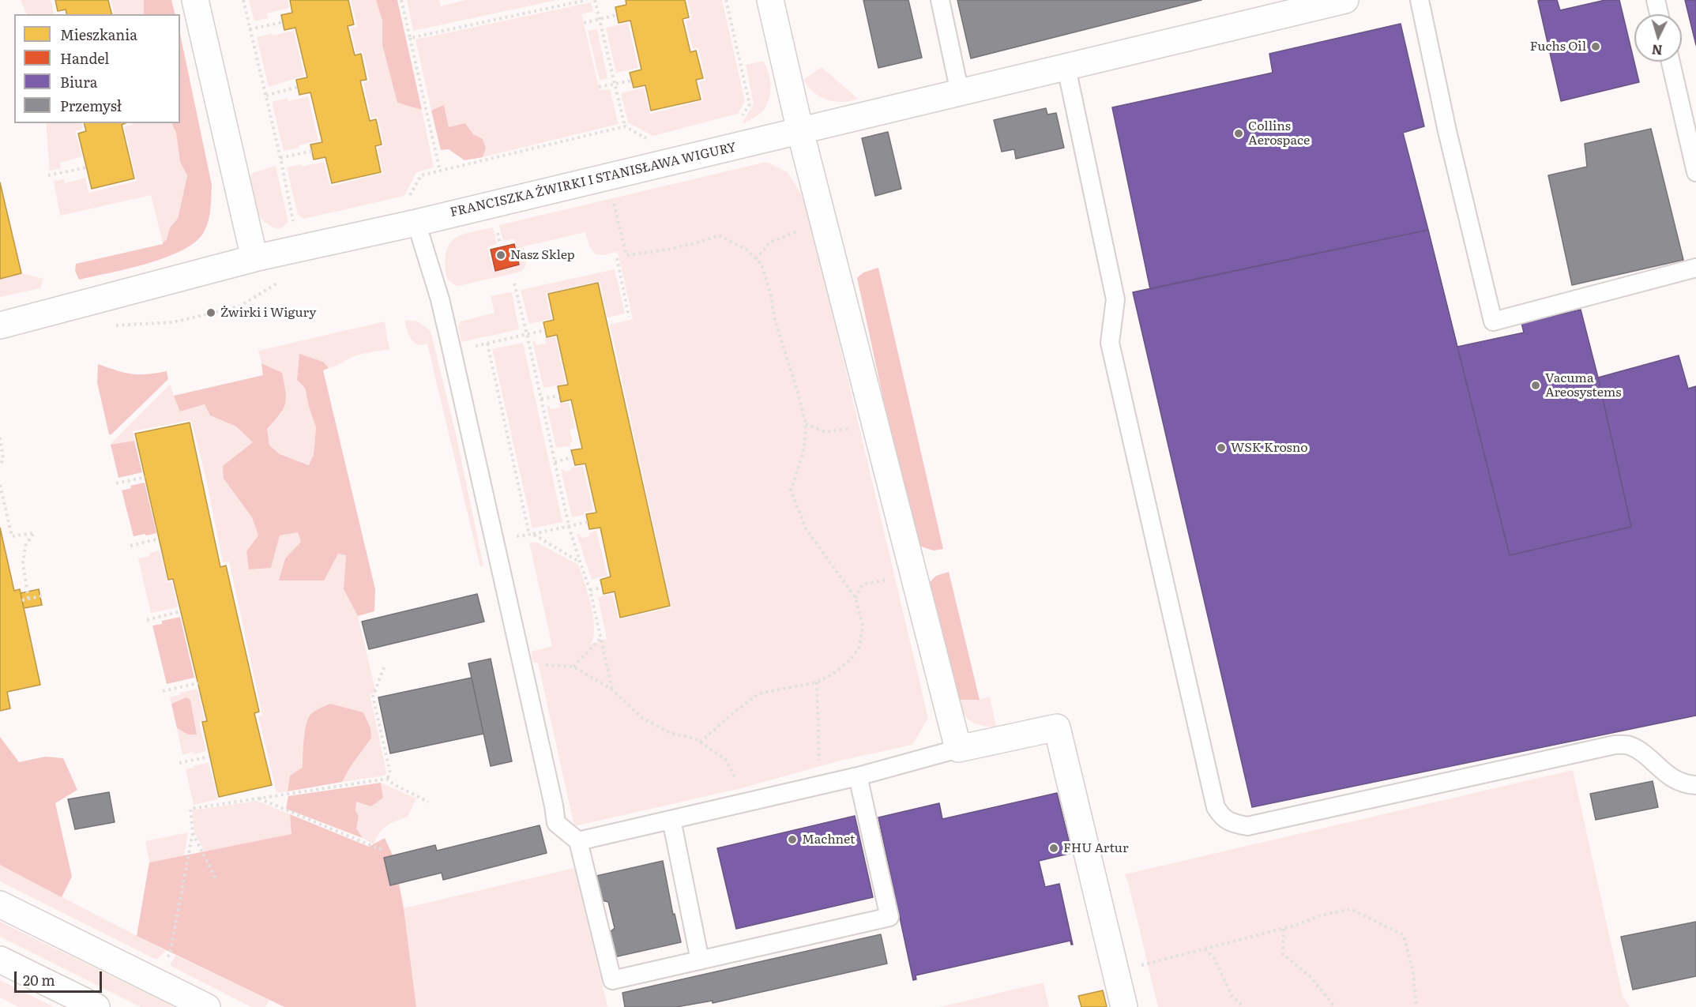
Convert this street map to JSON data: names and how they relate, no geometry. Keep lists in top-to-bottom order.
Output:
{
  "streets": {
    "street": ["FRANCISZKA ŻWIRKI I STANISŁAWA WIGURY"]
  },
  "places": [
    "Fuchs Oil",
    "Collins Aerospace",
    "Nasz Sklep",
    "Żwirki i Wigury",
    "Vacuma Areosystems",
    "WSK Krosno",
    "Machnet",
    "FHU Artur"
  ],
  "legend": [
    "Mieszkania",
    "Handel",
    "Biura",
    "Przemysł"
  ],
  "scale_bar": "20 m",
  "north": "bottom"
}
